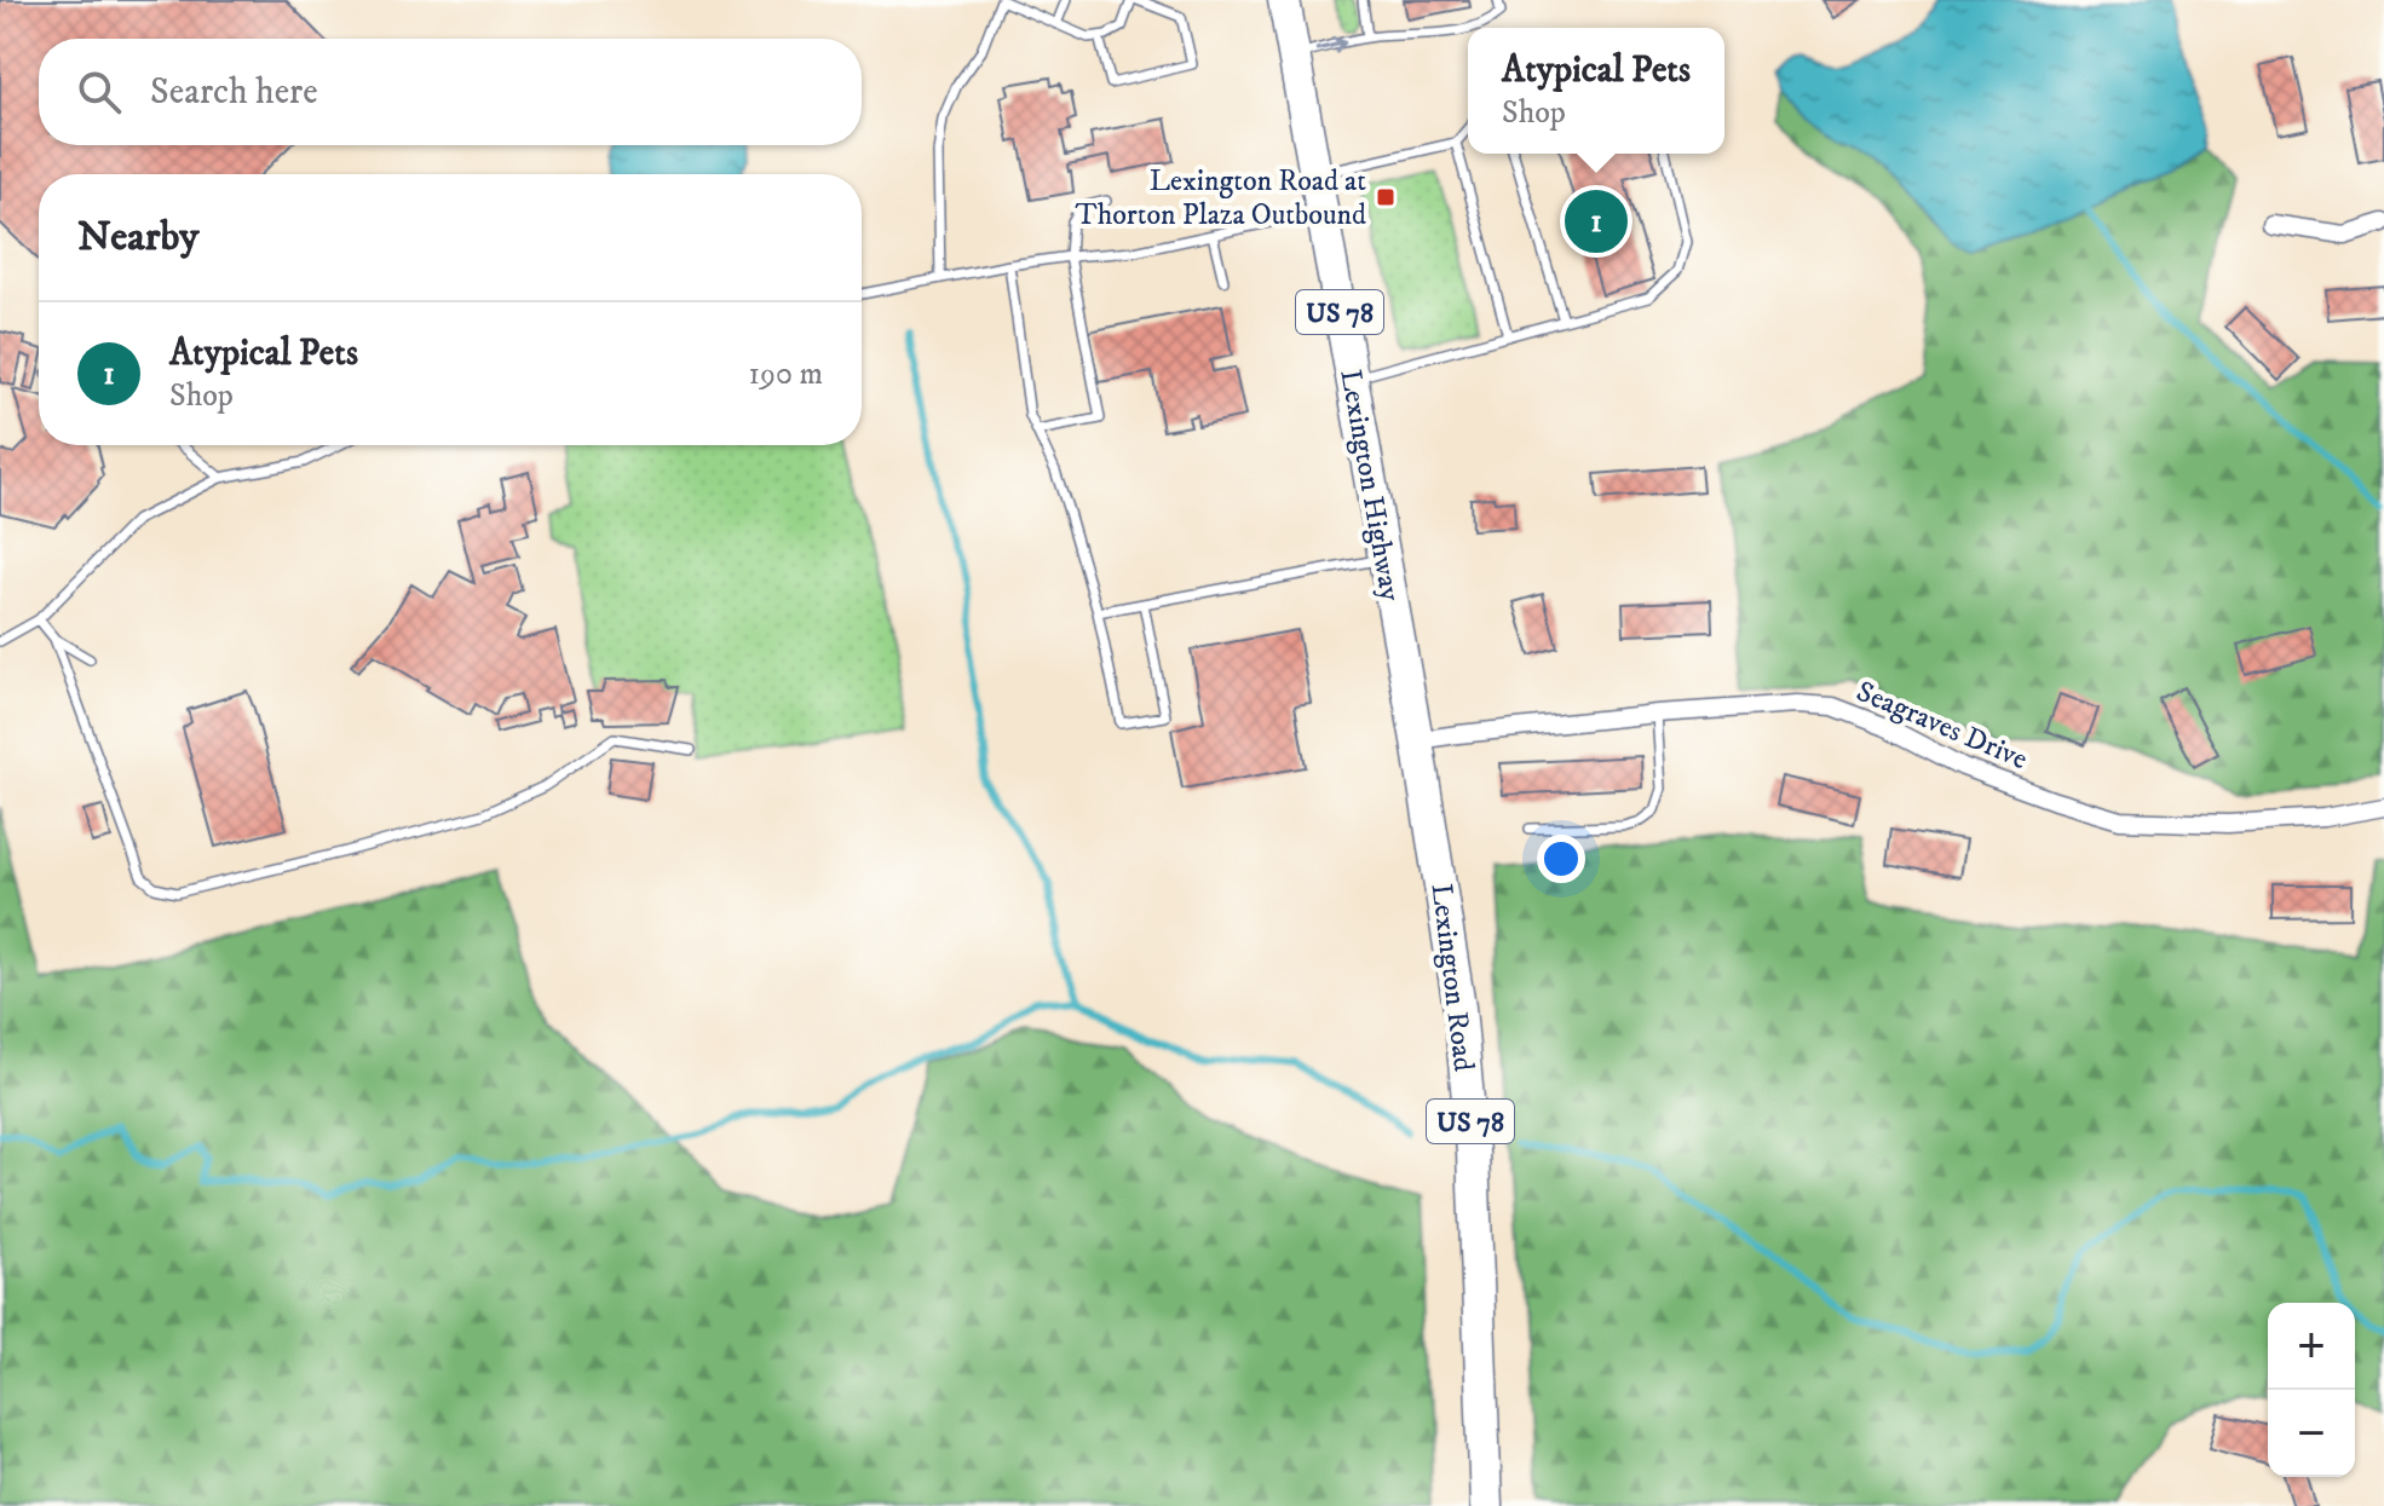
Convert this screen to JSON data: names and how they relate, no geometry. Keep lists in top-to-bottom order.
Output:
{
  "streets": {
    "highway": ["US 78", "Lexington Highway", "Lexington Road"],
    "street": ["Seagraves Drive"]
  },
  "crossings": [
    ["Lexington Highway", "Seagraves Drive"],
    ["Lexington Highway", "Lexington Road"],
    ["Seagraves Drive", "Lexington Road"]
  ],
  "places": {
    "transit": ["Lexington Road at Thorton Plaza Outbound"]
  },
  "page": {
    "popup": ["Atypical Pets", "Shop"],
    "search": "Search here",
    "heading": "Nearby",
    "pins": "1",
    "list": [
      {
        "mark": "1",
        "name": "Atypical Pets",
        "note": "Shop",
        "value": "190 m"
      }
    ],
    "map_buttons": ["+", "−"]
  }
}
